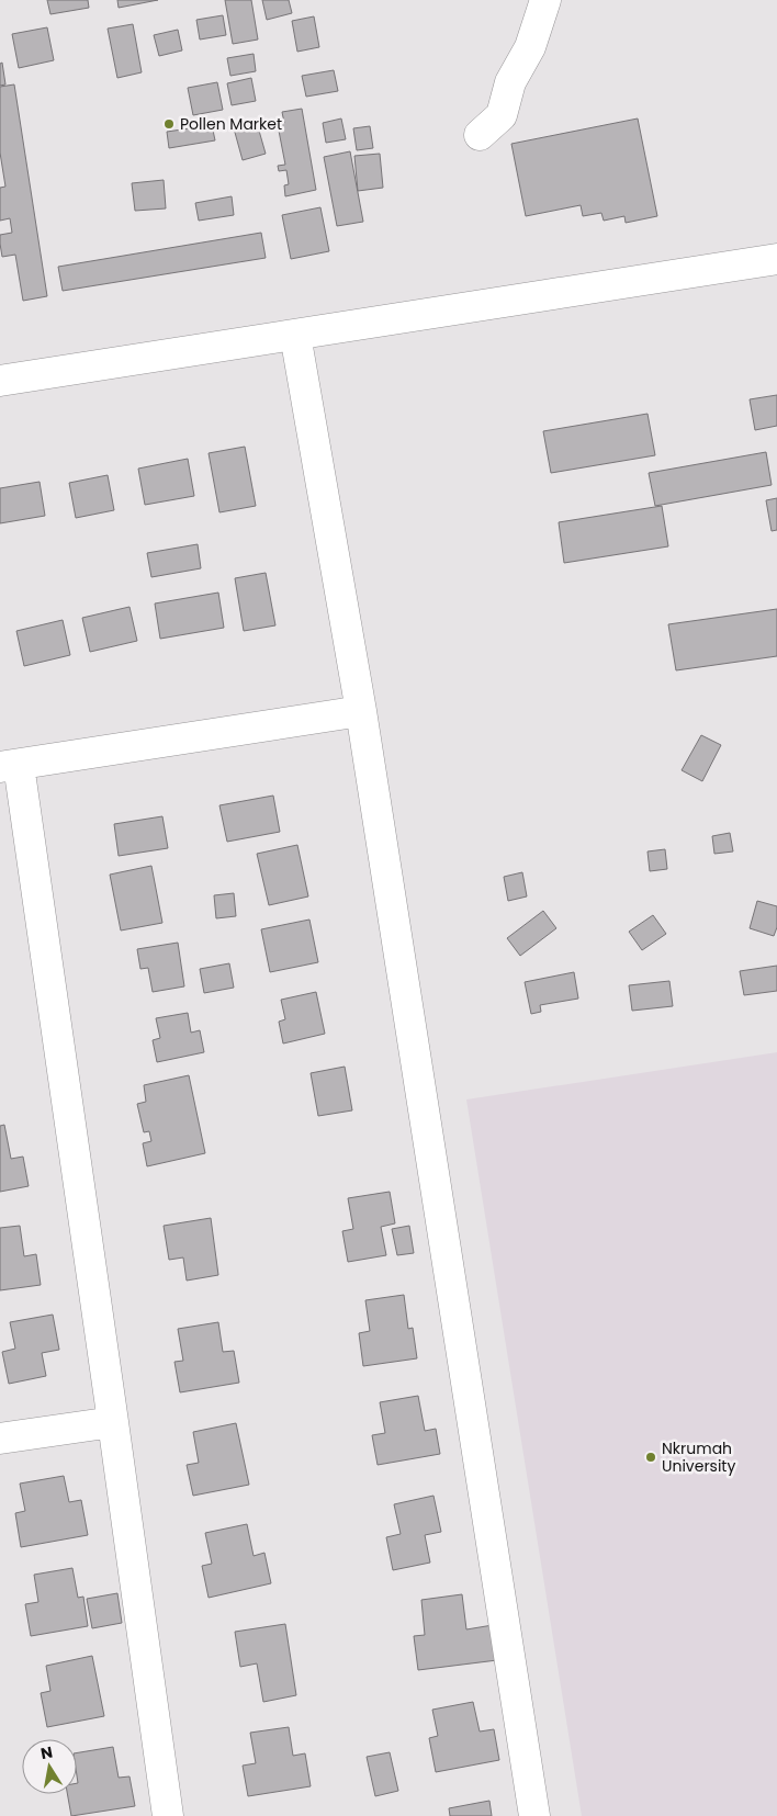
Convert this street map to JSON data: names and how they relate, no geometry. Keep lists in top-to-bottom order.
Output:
{
  "places": ["Pollen Market", "Nkrumah University"],
  "north": "top"
}
